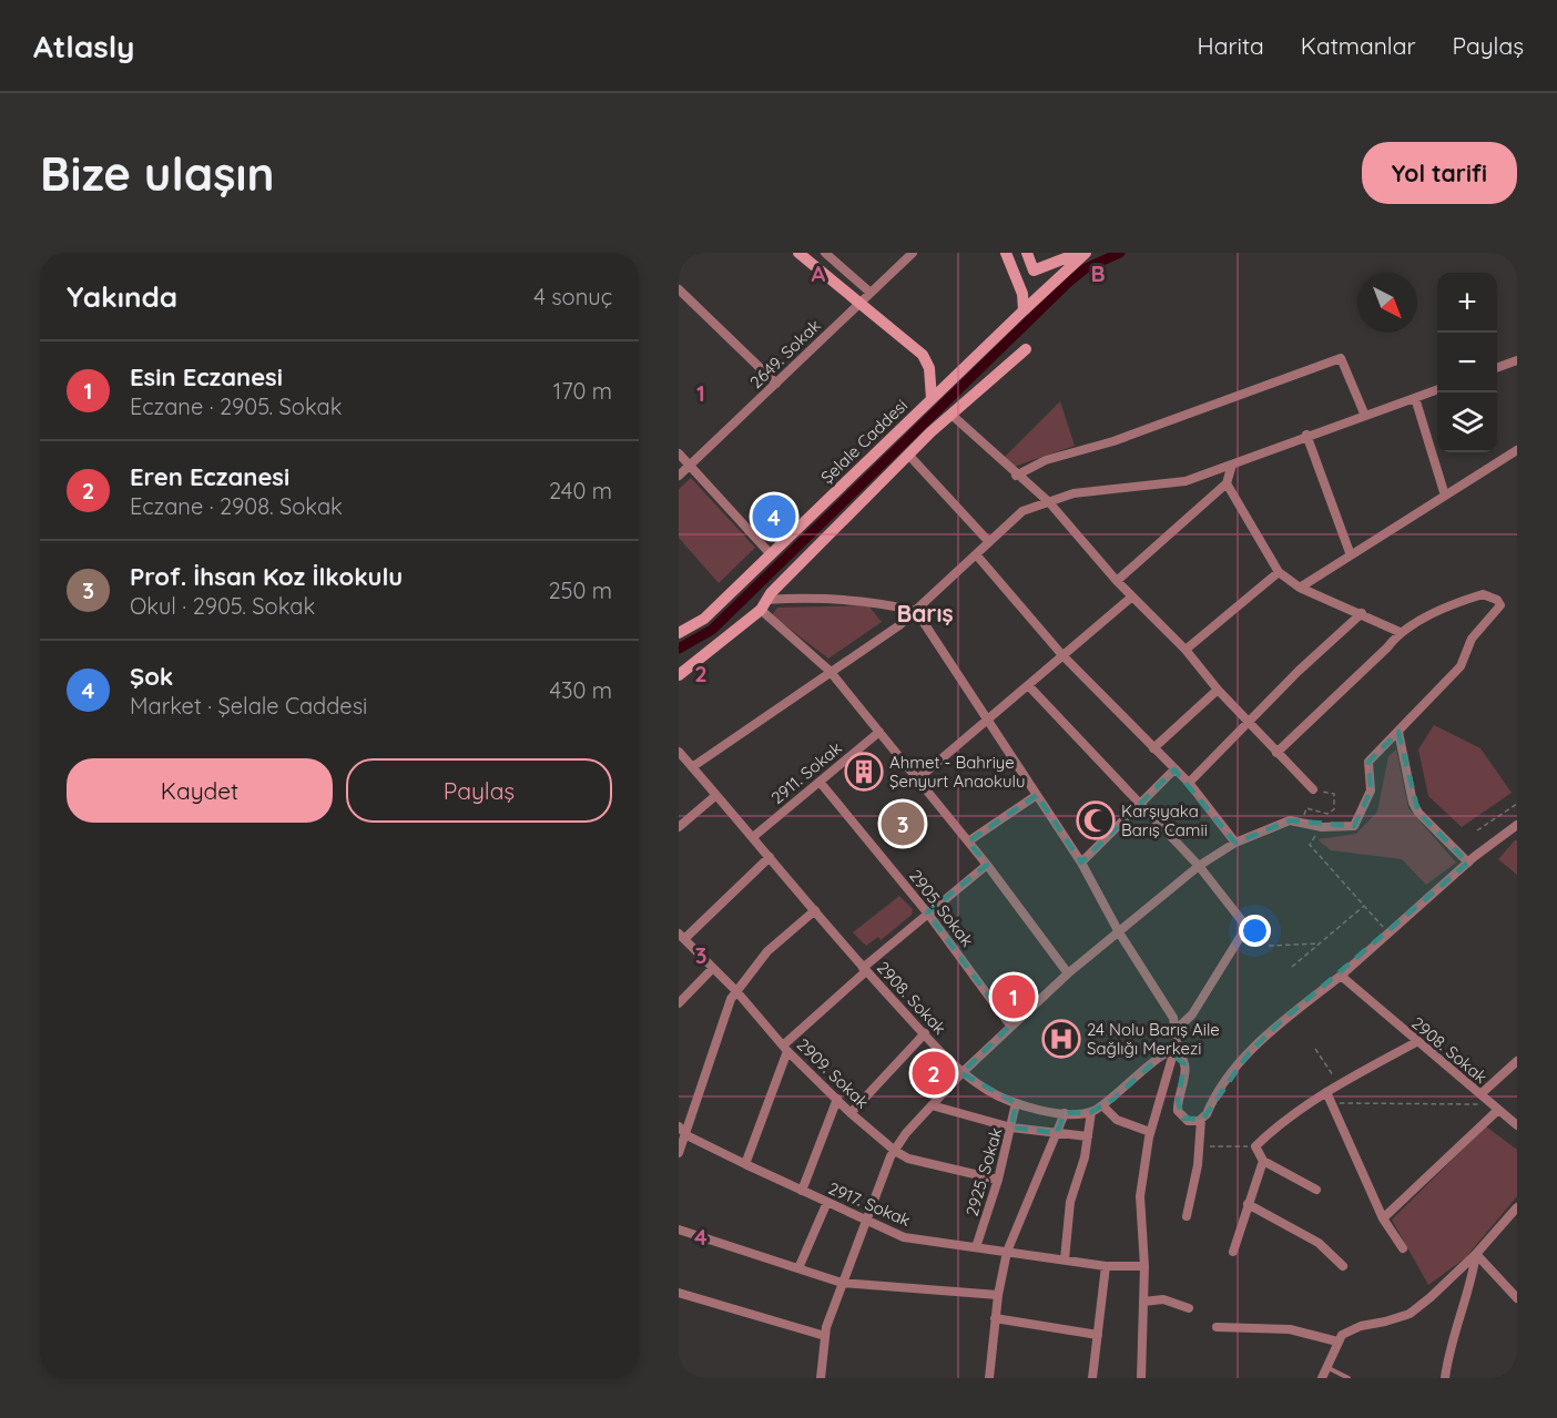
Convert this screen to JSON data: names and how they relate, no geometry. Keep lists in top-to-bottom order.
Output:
{
  "streets": {
    "street": [
      "2649. Sokak",
      "Şelale Caddesi",
      "2911. Sokak",
      "2905. Sokak",
      "2908. Sokak",
      "2909. Sokak",
      "2925. Sokak",
      "2917. Sokak"
    ]
  },
  "crossings": [
    ["2911. Sokak", "2905. Sokak"],
    ["2911. Sokak", "2908. Sokak"],
    ["2908. Sokak", "2925. Sokak"],
    ["2909. Sokak", "2925. Sokak"],
    ["2925. Sokak", "2917. Sokak"]
  ],
  "districts": ["Barış"],
  "places": {
    "building": ["Ahmet - Bahriye Şenyurt Anaokulu"],
    "mosque": ["Karşıyaka Barış Camii"],
    "hospital": ["24 Nolu Barış Aile Sağlığı Merkezi"]
  },
  "north": "bottom right",
  "page": {
    "header": "Atlasly",
    "nav": ["Harita", "Katmanlar", "Paylaş"],
    "buttons": [
      "Yol tarifi",
      ["Kaydet", "Paylaş"]
    ],
    "title": "Bize ulaşın",
    "heading": ["Yakında", "4 sonuç"],
    "map_buttons": ["+", "−"],
    "list": [
      {
        "mark": "1",
        "name": "Esin Eczanesi",
        "note": "Eczane · 2905. Sokak",
        "value": "170 m"
      },
      {
        "mark": "2",
        "name": "Eren Eczanesi",
        "note": "Eczane · 2908. Sokak",
        "value": "240 m"
      },
      {
        "mark": "3",
        "name": "Prof. İhsan Koz İlkokulu",
        "note": "Okul · 2905. Sokak",
        "value": "250 m"
      },
      {
        "mark": "4",
        "name": "Şok",
        "note": "Market · Şelale Caddesi",
        "value": "430 m"
      }
    ],
    "pins": [
      "4",
      "3",
      "1",
      "2"
    ]
  },
  "grid": {
    "columns": ["A", "B"],
    "rows": [
      "1",
      "2",
      "3",
      "4"
    ]
  }
}
